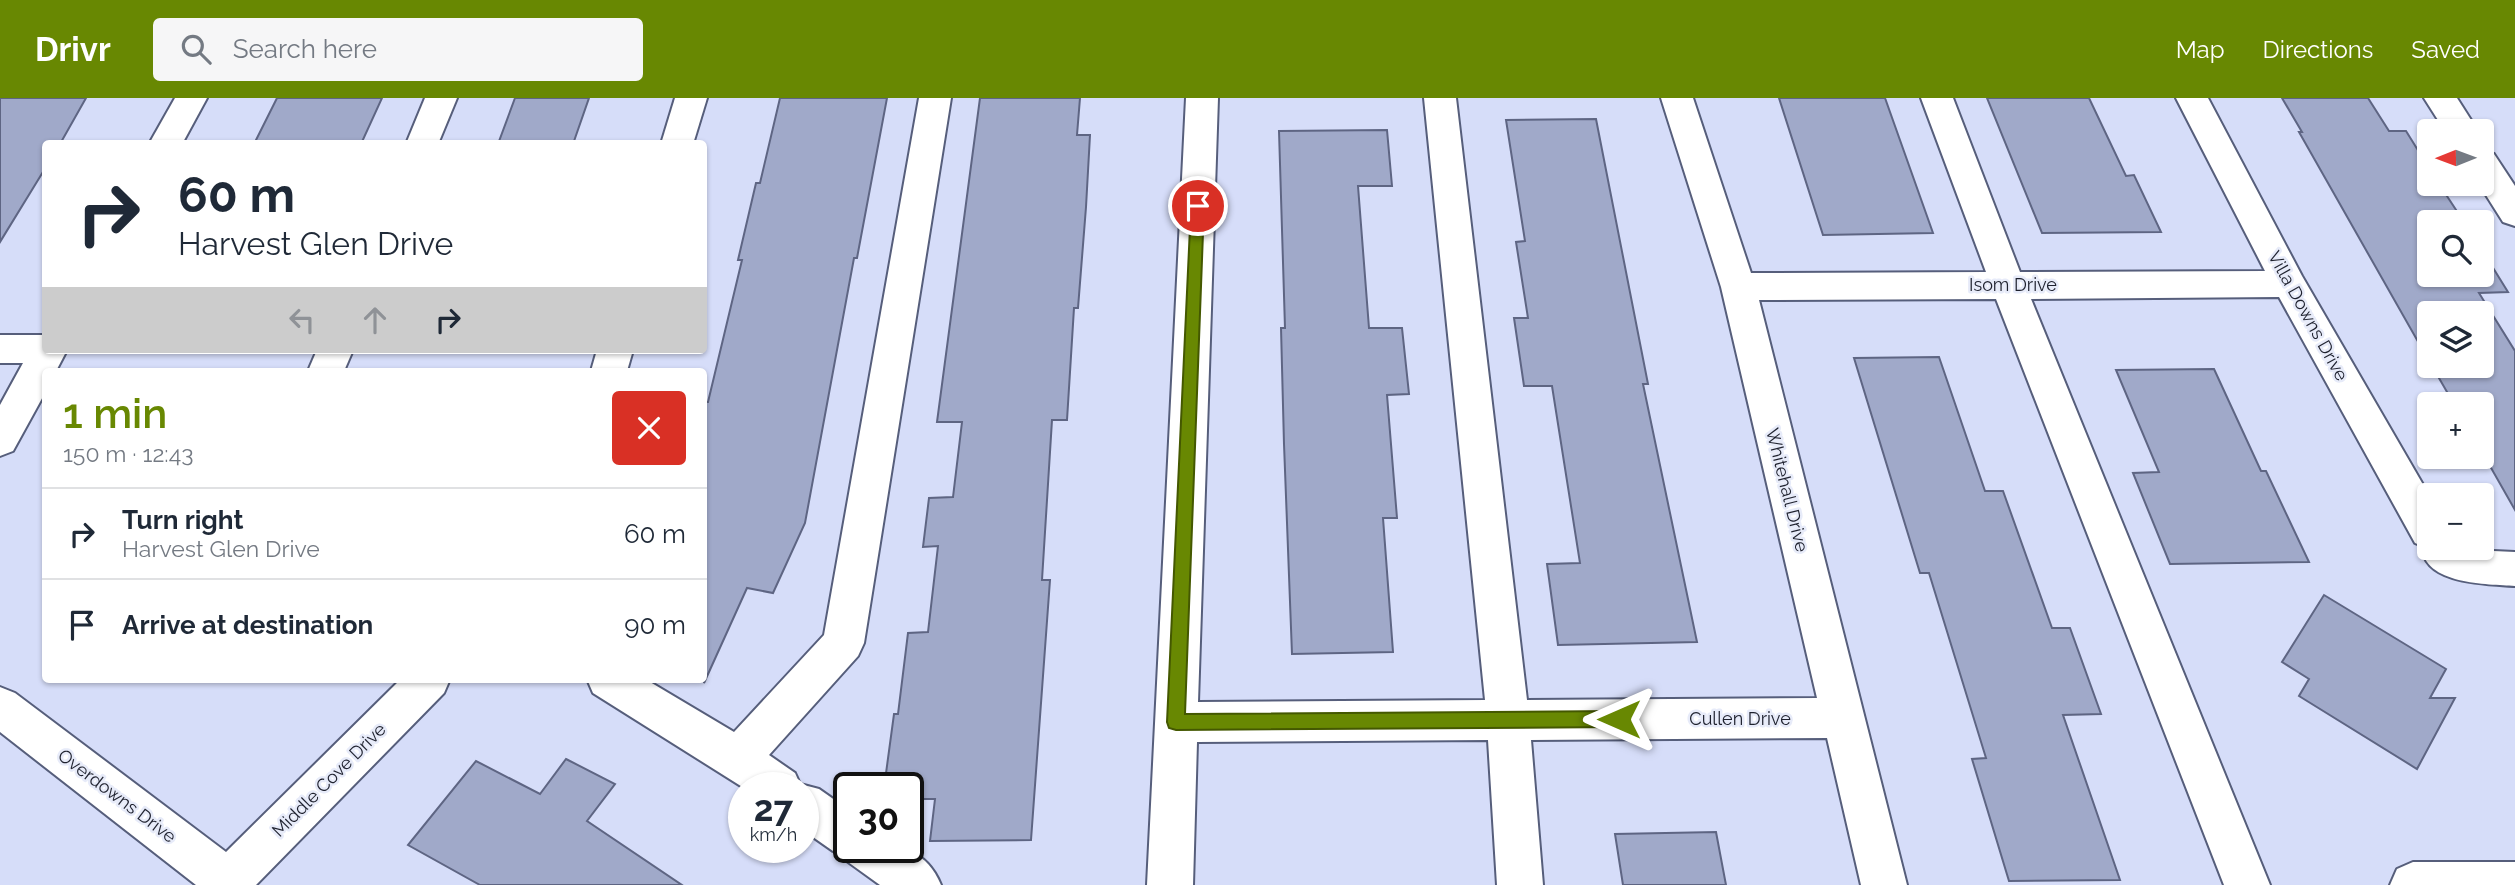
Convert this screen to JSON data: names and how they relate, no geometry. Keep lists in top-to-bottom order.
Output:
{
  "streets": {
    "street": [
      "Isom Drive",
      "Villa Downs Drive",
      "Whitehall Drive",
      "Cullen Drive",
      "Middle Cove Drive",
      "Overdowns Drive"
    ]
  },
  "crossings": [
    ["Isom Drive", "Villa Downs Drive"],
    ["Isom Drive", "Whitehall Drive"],
    ["Whitehall Drive", "Cullen Drive"],
    ["Middle Cove Drive", "Overdowns Drive"]
  ],
  "north": "left",
  "page": {
    "header": "Drivr",
    "search": "Search here",
    "nav": ["Map", "Directions", "Saved"],
    "map_buttons": ["+", "−"],
    "turn": ["60 m", "Harvest Glen Drive"],
    "heading": ["1 min", "150 m · 12:43"],
    "list": [
      {
        "name": "Turn right",
        "note": "Harvest Glen Drive",
        "value": "60 m"
      },
      {
        "name": "Arrive at destination",
        "value": "90 m"
      }
    ],
    "speed": "27 km/h",
    "limit": "30"
  }
}
